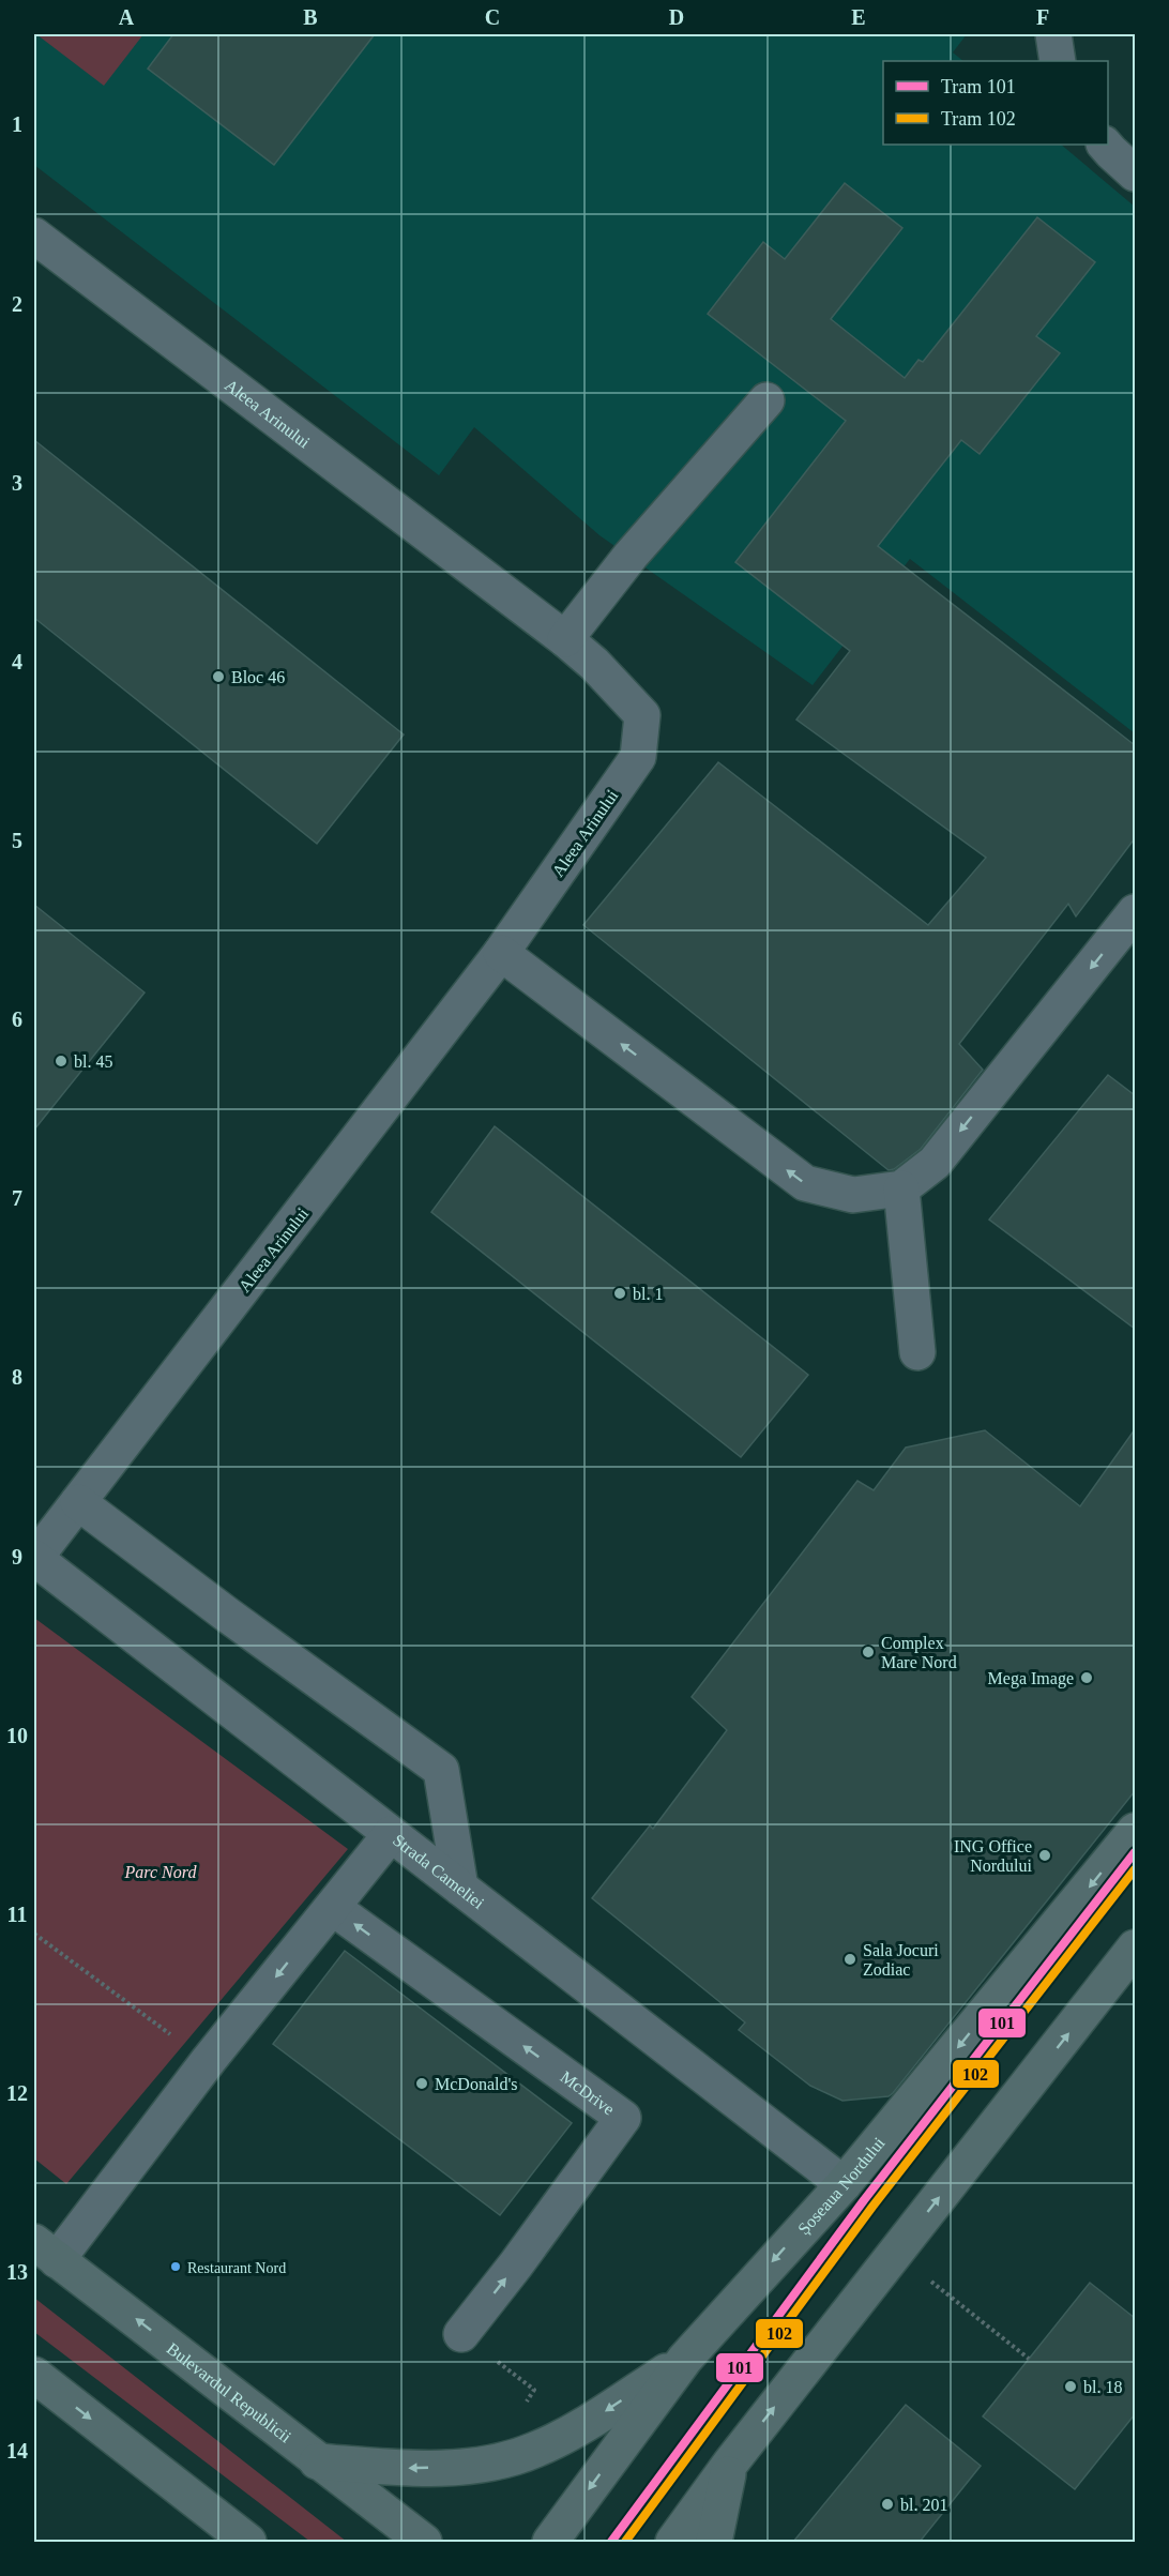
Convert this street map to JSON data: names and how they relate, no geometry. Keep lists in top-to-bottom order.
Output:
{
  "streets": {
    "main road": ["Șoseaua Nordului", "Bulevardul Republicii"],
    "street": ["Aleea Arinului", "Strada Cameliei", "McDrive"]
  },
  "crossings": [
    ["Aleea Arinului", "Strada Cameliei"],
    ["Strada Cameliei", "Șoseaua Nordului"]
  ],
  "parks": ["Parc Nord"],
  "places": [
    "Bloc 46",
    "bl. 45",
    "bl. 1",
    "Complex Mare Nord",
    "Mega Image",
    "ING Office Nordului",
    "Sala Jocuri Zodiac",
    "McDonald's",
    "Restaurant Nord",
    "bl. 18",
    "bl. 201"
  ],
  "lines": ["tram line 101", "tram line 102"],
  "legend": ["Tram 101", "Tram 102"],
  "grid": {
    "columns": [
      "A",
      "B",
      "C",
      "D",
      "E",
      "F"
    ],
    "rows": [
      "1",
      "2",
      "3",
      "4",
      "5",
      "6",
      "7",
      "8",
      "9",
      "10",
      "11",
      "12",
      "13",
      "14"
    ]
  }
}
